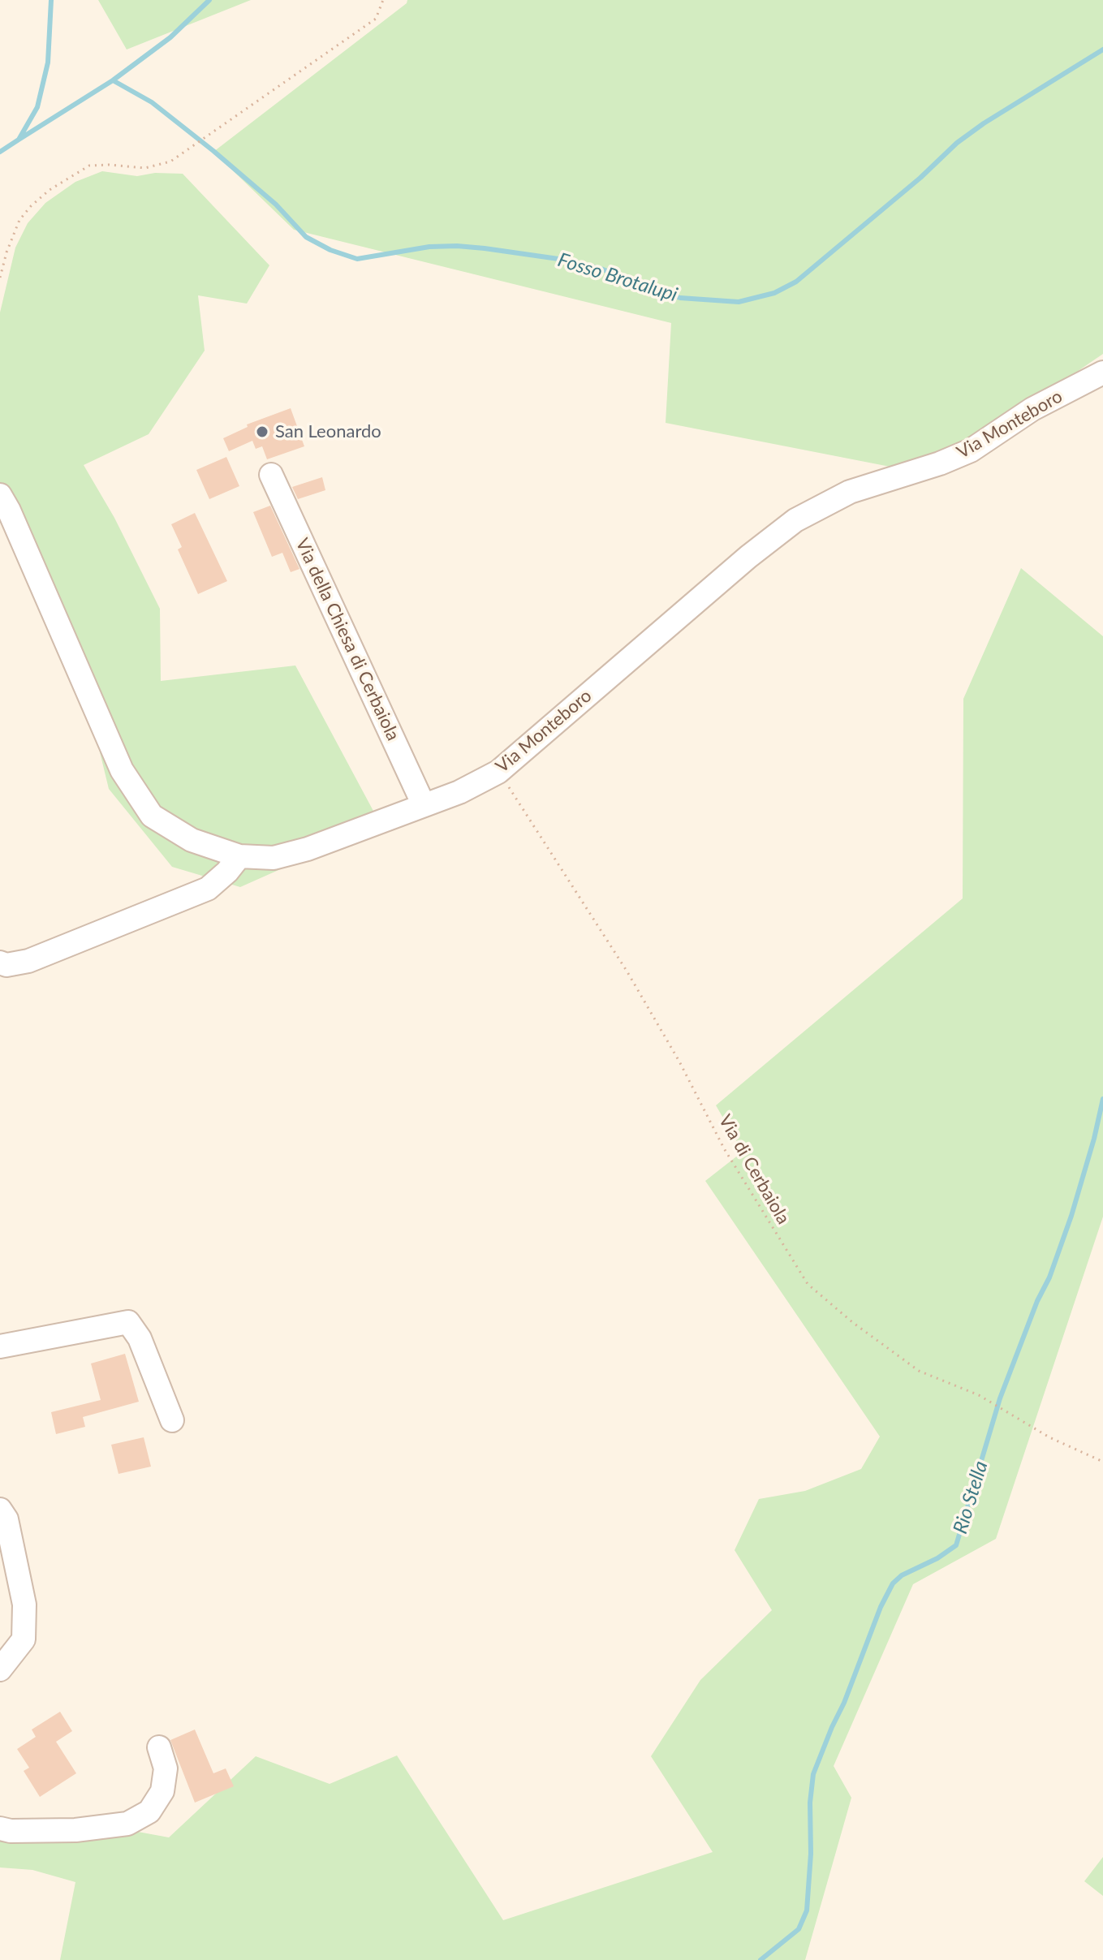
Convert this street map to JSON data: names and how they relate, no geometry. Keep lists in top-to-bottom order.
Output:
{
  "streets": {
    "street": ["Via Monteboro", "Via della Chiesa di Cerbaiola"],
    "path": ["Via di Cerbaiola"]
  },
  "crossings": [
    ["Via Monteboro", "Via della Chiesa di Cerbaiola"],
    ["Via Monteboro", "Via di Cerbaiola"]
  ],
  "water": ["Fosso Brotalupi", "Rio Stella"],
  "places": ["San Leonardo"]
}
